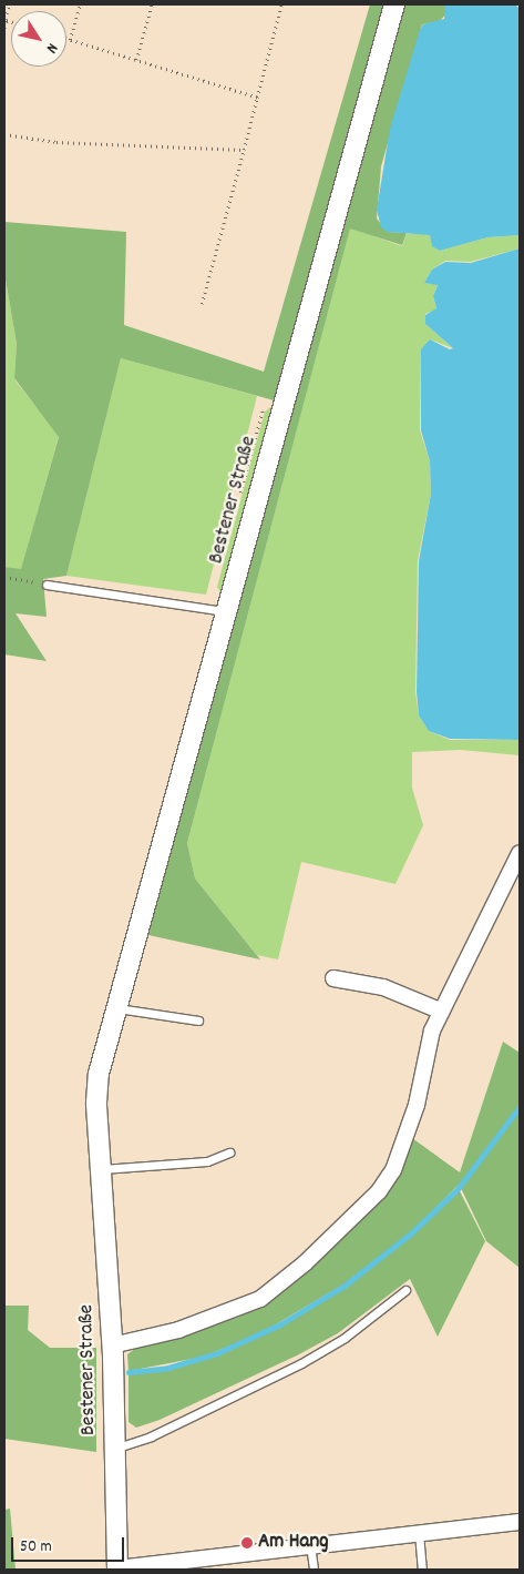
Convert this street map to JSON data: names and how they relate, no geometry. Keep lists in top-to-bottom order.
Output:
{
  "streets": {
    "street": ["Bestener Straße"]
  },
  "places": ["Am Hang"],
  "scale_bar": "50 m",
  "north": "bottom right"
}
